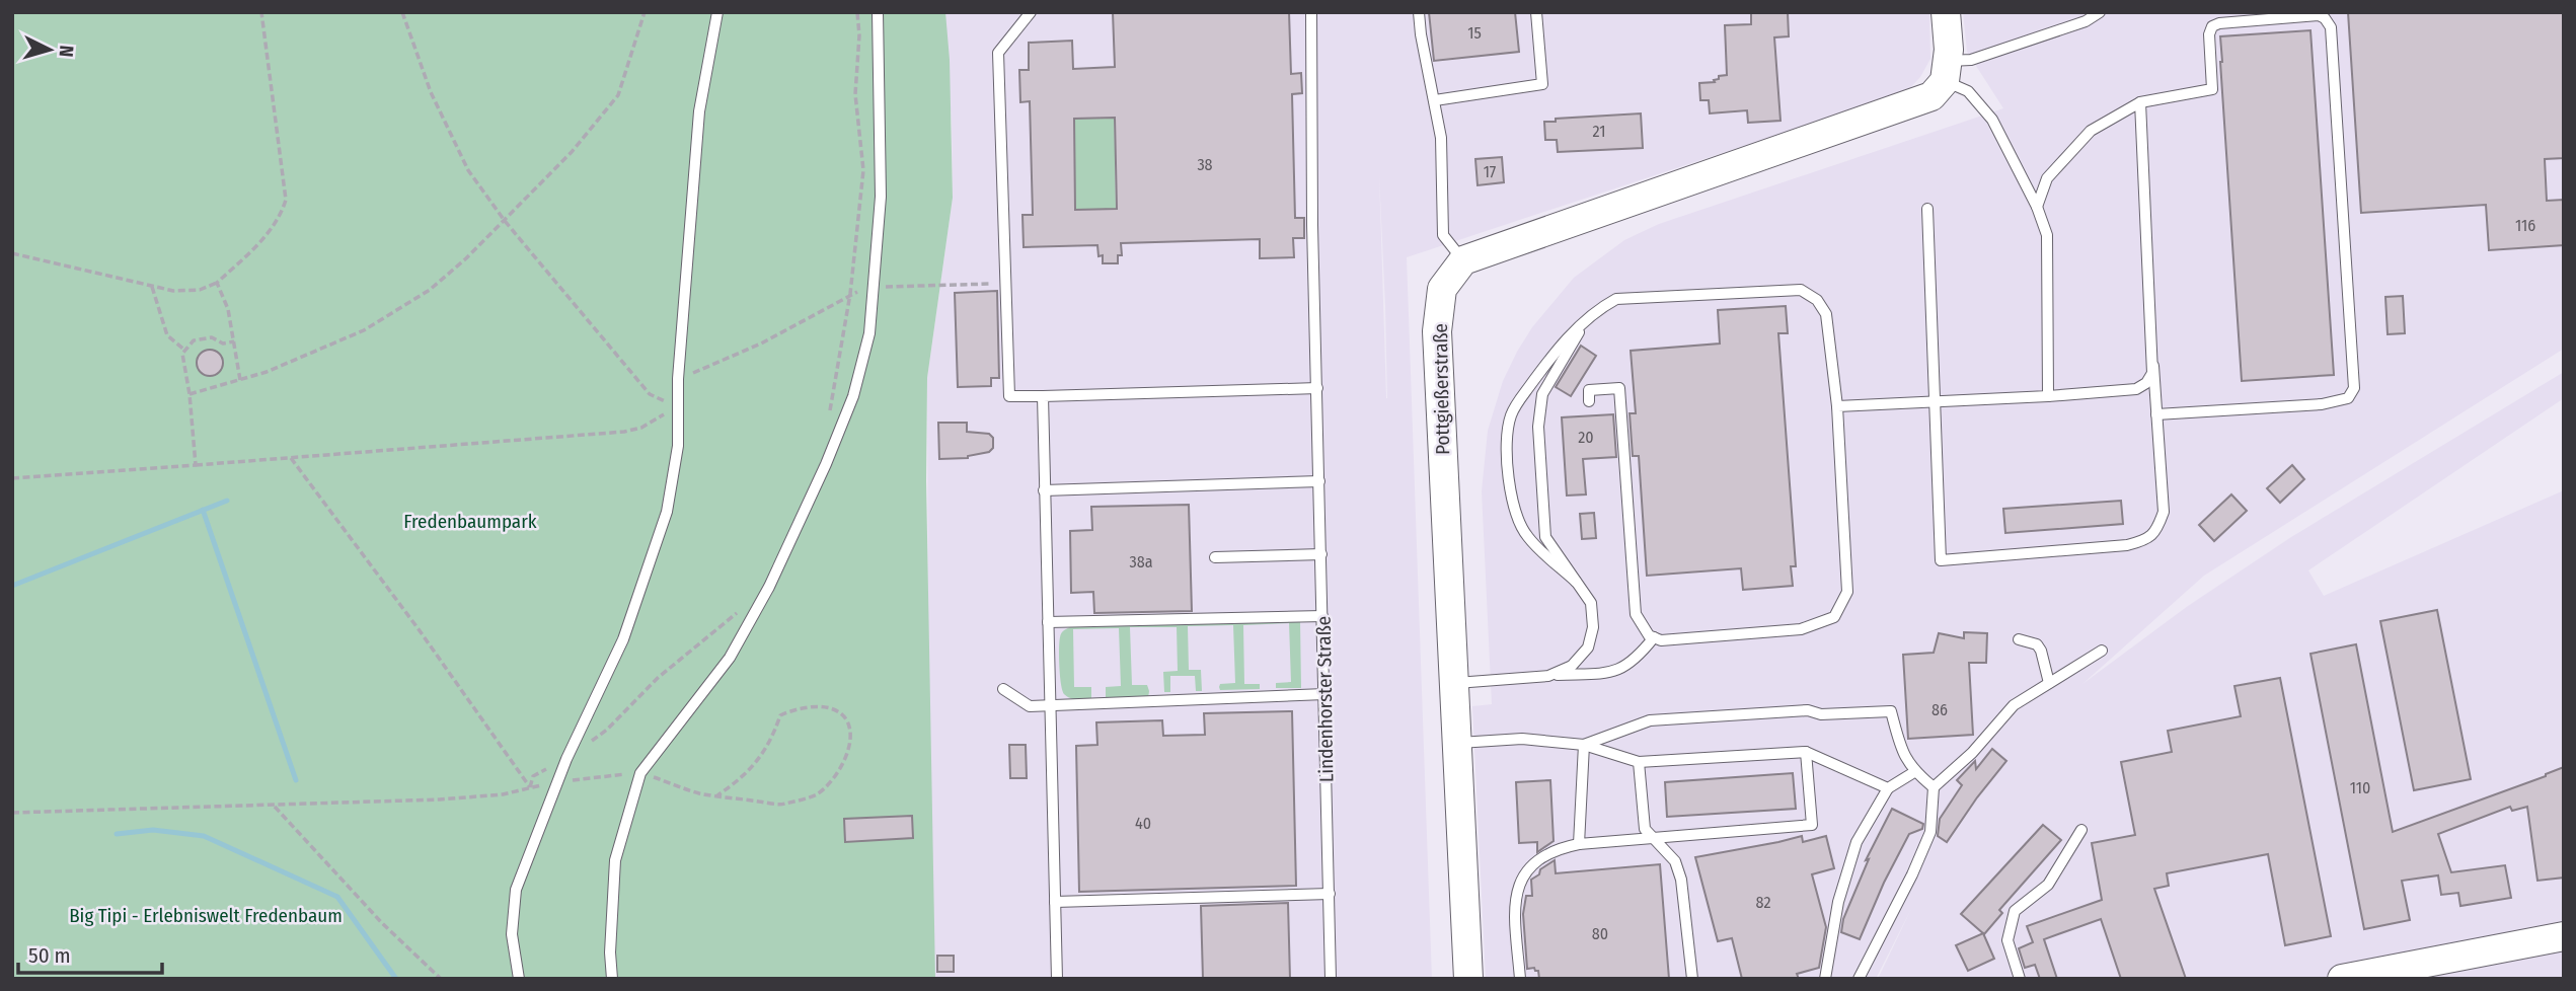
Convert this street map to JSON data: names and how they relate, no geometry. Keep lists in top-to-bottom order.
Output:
{
  "streets": {
    "street": ["Pottgießerstraße"],
    "lane": ["Lindenhorster Straße"]
  },
  "parks": ["Fredenbaumpark", "Big Tipi - Erlebniswelt Fredenbaum"],
  "house_numbers": [
    "15",
    "21",
    "38",
    "17",
    "116",
    "20",
    "38a",
    "86",
    "110",
    "40",
    "82",
    "80"
  ],
  "scale_bar": "50 m",
  "north": "right"
}
